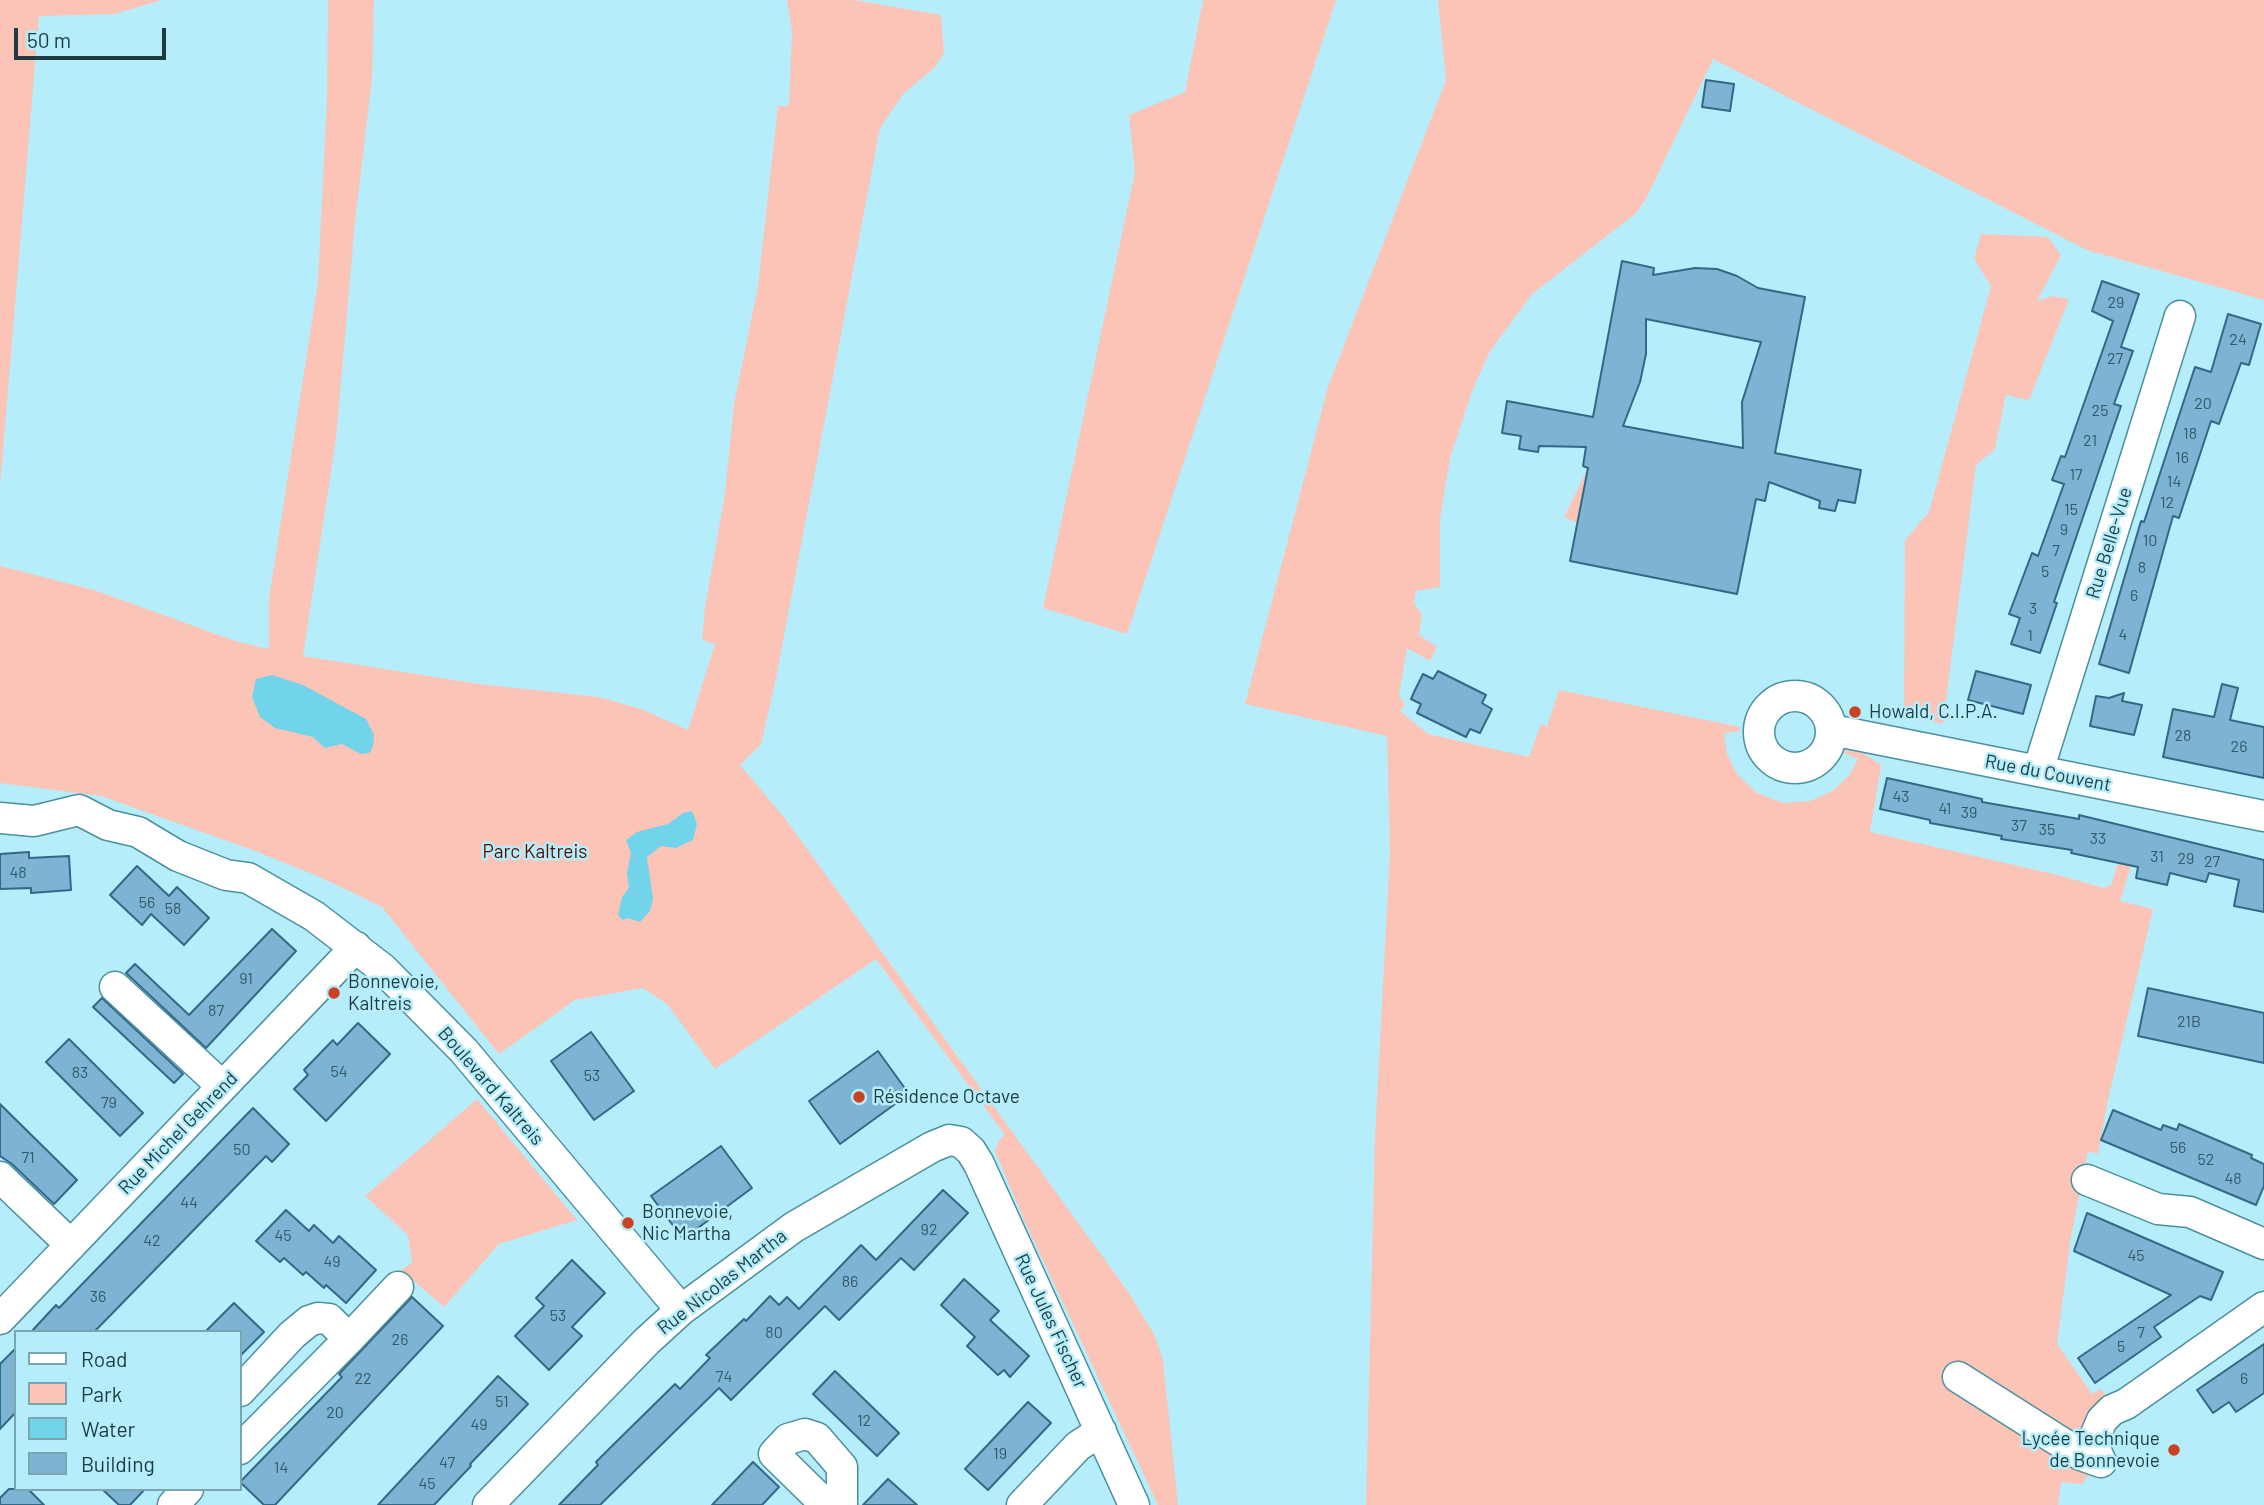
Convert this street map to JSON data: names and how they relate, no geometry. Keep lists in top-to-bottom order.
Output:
{
  "streets": {
    "street": [
      "Rue Belle-Vue",
      "Rue du Couvent",
      "Boulevard Kaltreis",
      "Rue Michel Gehrend",
      "Rue Nicolas Martha",
      "Rue Jules Fischer"
    ]
  },
  "crossings": [
    ["Rue Belle-Vue", "Rue du Couvent"],
    ["Boulevard Kaltreis", "Rue Michel Gehrend"],
    ["Boulevard Kaltreis", "Rue Nicolas Martha"],
    ["Rue Nicolas Martha", "Rue Jules Fischer"]
  ],
  "parks": ["Parc Kaltreis"],
  "places": [
    "Howald, C.I.P.A.",
    "Bonnevoie, Kaltreis",
    "Résidence Octave",
    "Bonnevoie, Nic Martha",
    "Lycée Technique de Bonnevoie"
  ],
  "house_numbers": [
    "29",
    "24",
    "27",
    "20",
    "25",
    "18",
    "21",
    "16",
    "17",
    "14",
    "12",
    "15",
    "9",
    "10",
    "7",
    "8",
    "5",
    "6",
    "3",
    "4",
    "1",
    "28",
    "26",
    "43",
    "41",
    "39",
    "37",
    "35",
    "33",
    "31",
    "29",
    "27",
    "48",
    "56",
    "58",
    "91",
    "87",
    "21B",
    "54",
    "83",
    "53",
    "79",
    "56",
    "50",
    "71",
    "52",
    "48",
    "44",
    "92",
    "45",
    "42",
    "45",
    "49",
    "86",
    "36",
    "53",
    "80",
    "7",
    "26",
    "5",
    "74",
    "22",
    "6",
    "51",
    "20",
    "12",
    "49",
    "19",
    "47",
    "14",
    "45"
  ],
  "legend": [
    "Road",
    "Park",
    "Water",
    "Building"
  ],
  "scale_bar": "50 m"
}
